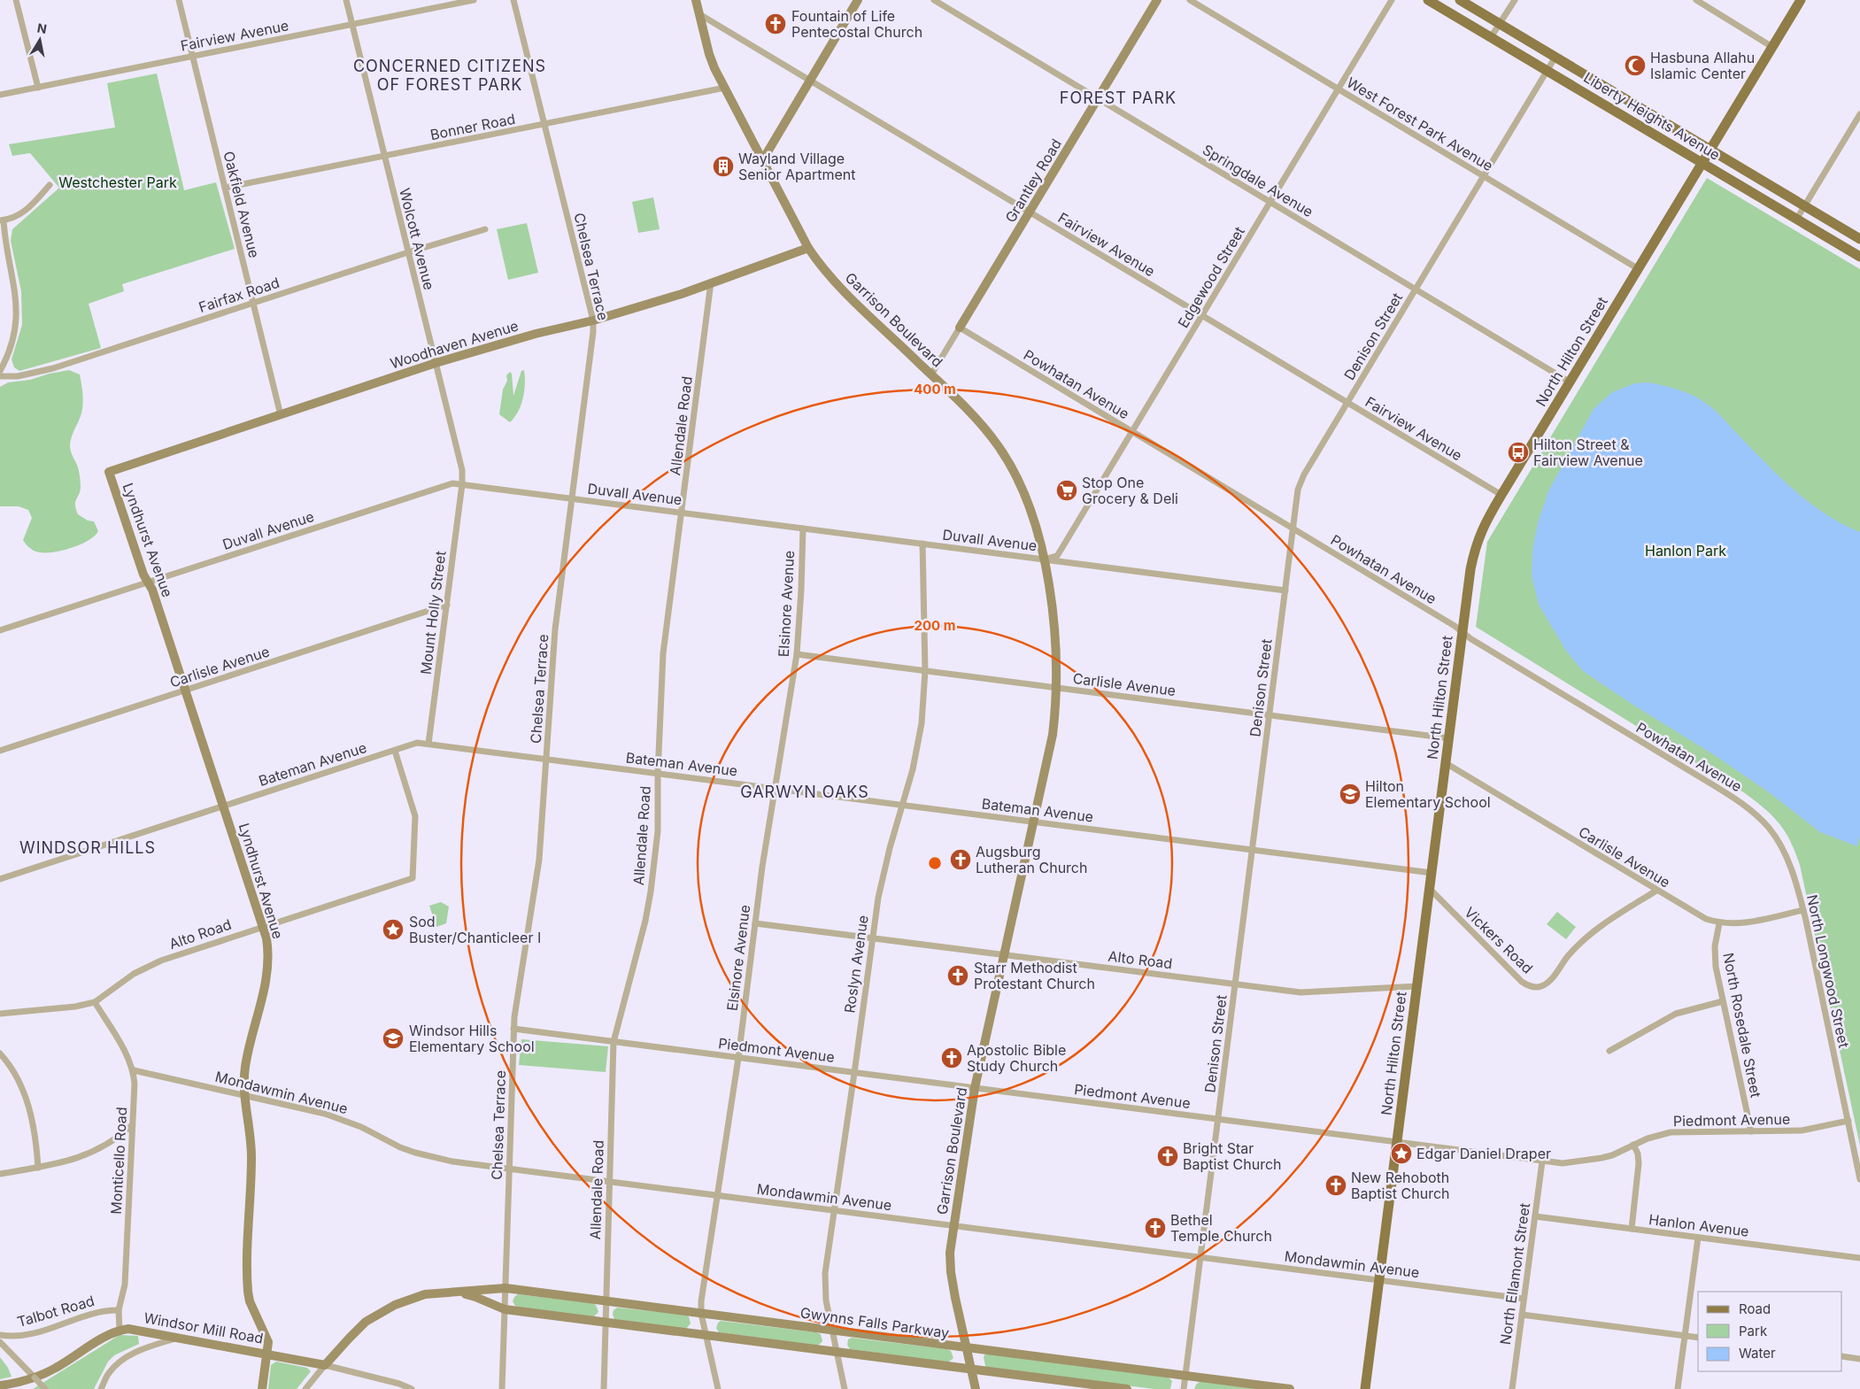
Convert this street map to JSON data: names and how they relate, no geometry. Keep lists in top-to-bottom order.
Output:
{
  "streets": {
    "main road": [
      "Liberty Heights Avenue",
      "Grantley Road",
      "Garrison Boulevard",
      "Woodhaven Avenue",
      "North Hilton Street",
      "Lyndhurst Avenue",
      "Gwynns Falls Parkway",
      "Windsor Mill Road"
    ],
    "street": [
      "Fairview Avenue",
      "West Forest Park Avenue",
      "Bonner Road",
      "Springdale Avenue",
      "Oakfield Avenue",
      "Wolcott Avenue",
      "Chelsea Terrace",
      "Edgewood Street",
      "Fairfax Road",
      "Denison Street",
      "Powhatan Avenue",
      "Allendale Road",
      "Duvall Avenue",
      "Elsinore Avenue",
      "Mount Holly Street",
      "Carlisle Avenue",
      "Bateman Avenue",
      "Alto Road",
      "Vickers Road",
      "Roslyn Avenue",
      "North Longwood Street",
      "North Rosedale Street",
      "Piedmont Avenue",
      "Mondawmin Avenue",
      "Monticello Road",
      "Hanlon Avenue",
      "North Ellamont Street",
      "Talbot Road"
    ]
  },
  "crossings": [
    ["Fairview Avenue", "Grantley Road"],
    ["Fairview Avenue", "Oakfield Avenue"],
    ["Fairview Avenue", "Wolcott Avenue"],
    ["Fairview Avenue", "Edgewood Street"],
    ["Fairview Avenue", "Garrison Boulevard"],
    ["Fairview Avenue", "Denison Street"],
    ["Fairview Avenue", "North Hilton Street"],
    ["Liberty Heights Avenue", "Denison Street"],
    ["Liberty Heights Avenue", "North Hilton Street"],
    ["West Forest Park Avenue", "Edgewood Street"],
    ["West Forest Park Avenue", "Denison Street"],
    ["West Forest Park Avenue", "North Hilton Street"],
    ["Bonner Road", "Oakfield Avenue"],
    ["Bonner Road", "Wolcott Avenue"],
    ["Bonner Road", "Chelsea Terrace"],
    ["Bonner Road", "Garrison Boulevard"],
    ["Grantley Road", "Springdale Avenue"],
    ["Grantley Road", "Garrison Boulevard"],
    ["Grantley Road", "Powhatan Avenue"],
    ["Springdale Avenue", "Edgewood Street"],
    ["Springdale Avenue", "Denison Street"],
    ["Springdale Avenue", "North Hilton Street"],
    ["Oakfield Avenue", "Fairfax Road"],
    ["Oakfield Avenue", "Woodhaven Avenue"],
    ["Wolcott Avenue", "Fairfax Road"],
    ["Wolcott Avenue", "Woodhaven Avenue"],
    ["Wolcott Avenue", "Duvall Avenue"],
    ["Wolcott Avenue", "Mount Holly Street"],
    ["Chelsea Terrace", "Woodhaven Avenue"],
    ["Chelsea Terrace", "Duvall Avenue"],
    ["Chelsea Terrace", "Bateman Avenue"],
    ["Chelsea Terrace", "Piedmont Avenue"],
    ["Chelsea Terrace", "Mondawmin Avenue"],
    ["Chelsea Terrace", "Gwynns Falls Parkway"],
    ["Edgewood Street", "Garrison Boulevard"],
    ["Edgewood Street", "Powhatan Avenue"],
    ["Edgewood Street", "Duvall Avenue"],
    ["Garrison Boulevard", "Woodhaven Avenue"],
    ["Garrison Boulevard", "Duvall Avenue"],
    ["Garrison Boulevard", "Carlisle Avenue"],
    ["Garrison Boulevard", "Bateman Avenue"],
    ["Garrison Boulevard", "Alto Road"],
    ["Garrison Boulevard", "Piedmont Avenue"],
    ["Garrison Boulevard", "Mondawmin Avenue"],
    ["Garrison Boulevard", "Gwynns Falls Parkway"],
    ["Denison Street", "Powhatan Avenue"],
    ["Denison Street", "Duvall Avenue"],
    ["Denison Street", "Carlisle Avenue"],
    ["Denison Street", "Bateman Avenue"],
    ["Denison Street", "Alto Road"],
    ["Denison Street", "Piedmont Avenue"],
    ["Denison Street", "Mondawmin Avenue"],
    ["Denison Street", "Gwynns Falls Parkway"],
    ["Woodhaven Avenue", "Allendale Road"],
    ["Woodhaven Avenue", "Lyndhurst Avenue"],
    ["North Hilton Street", "Powhatan Avenue"],
    ["North Hilton Street", "Carlisle Avenue"],
    ["North Hilton Street", "Bateman Avenue"],
    ["North Hilton Street", "Alto Road"],
    ["North Hilton Street", "Vickers Road"],
    ["North Hilton Street", "Piedmont Avenue"],
    ["North Hilton Street", "Mondawmin Avenue"],
    ["Powhatan Avenue", "North Longwood Street"],
    ["Allendale Road", "Duvall Avenue"],
    ["Allendale Road", "Bateman Avenue"],
    ["Allendale Road", "Piedmont Avenue"],
    ["Allendale Road", "Mondawmin Avenue"],
    ["Allendale Road", "Gwynns Falls Parkway"],
    ["Duvall Avenue", "Lyndhurst Avenue"],
    ["Duvall Avenue", "Elsinore Avenue"],
    ["Duvall Avenue", "Mount Holly Street"],
    ["Duvall Avenue", "Roslyn Avenue"],
    ["Lyndhurst Avenue", "Carlisle Avenue"],
    ["Lyndhurst Avenue", "Bateman Avenue"],
    ["Lyndhurst Avenue", "Alto Road"],
    ["Lyndhurst Avenue", "Mondawmin Avenue"],
    ["Lyndhurst Avenue", "Windsor Mill Road"],
    ["Elsinore Avenue", "Carlisle Avenue"],
    ["Elsinore Avenue", "Bateman Avenue"],
    ["Elsinore Avenue", "Alto Road"],
    ["Elsinore Avenue", "Piedmont Avenue"],
    ["Elsinore Avenue", "Mondawmin Avenue"],
    ["Elsinore Avenue", "Gwynns Falls Parkway"],
    ["Mount Holly Street", "Carlisle Avenue"],
    ["Mount Holly Street", "Bateman Avenue"],
    ["Carlisle Avenue", "Vickers Road"],
    ["Carlisle Avenue", "Roslyn Avenue"],
    ["Carlisle Avenue", "North Longwood Street"],
    ["Carlisle Avenue", "North Rosedale Street"],
    ["Bateman Avenue", "Alto Road"],
    ["Bateman Avenue", "Roslyn Avenue"],
    ["Alto Road", "Roslyn Avenue"],
    ["Alto Road", "Monticello Road"],
    ["Roslyn Avenue", "Piedmont Avenue"],
    ["Roslyn Avenue", "Mondawmin Avenue"],
    ["Roslyn Avenue", "Gwynns Falls Parkway"],
    ["North Longwood Street", "Piedmont Avenue"],
    ["North Rosedale Street", "Piedmont Avenue"],
    ["Piedmont Avenue", "North Ellamont Street"],
    ["Mondawmin Avenue", "Monticello Road"],
    ["Mondawmin Avenue", "North Ellamont Street"],
    ["Monticello Road", "Talbot Road"],
    ["Monticello Road", "Windsor Mill Road"],
    ["Hanlon Avenue", "North Ellamont Street"],
    ["Gwynns Falls Parkway", "Windsor Mill Road"]
  ],
  "districts": [
    "CONCERNED CITIZENS OF FOREST PARK",
    "FOREST PARK",
    "GARWYN OAKS",
    "WINDSOR HILLS"
  ],
  "parks": ["Westchester Park", "Hanlon Park"],
  "places": {
    "church": [
      "Fountain of Life Pentecostal Church",
      "Augsburg Lutheran Church",
      "Starr Methodist Protestant Church",
      "Apostolic Bible Study Church",
      "Bright Star Baptist Church",
      "New Rehoboth Baptist Church",
      "Bethel Temple Church"
    ],
    "mosque": ["Hasbuna Allahu Islamic Center"],
    "building": ["Wayland Village Senior Apartment"],
    "bus stop": ["Hilton Street & Fairview Avenue"],
    "supermarket": ["Stop One Grocery & Deli"],
    "school or university": ["Hilton Elementary School", "Windsor Hills Elementary School"],
    "place": ["Sod Buster/Chanticleer I", "Edgar Daniel Draper"]
  },
  "legend": ["Road", "Park", "Water"],
  "north": "top",
  "rings": ["400 m", "200 m"]
}
